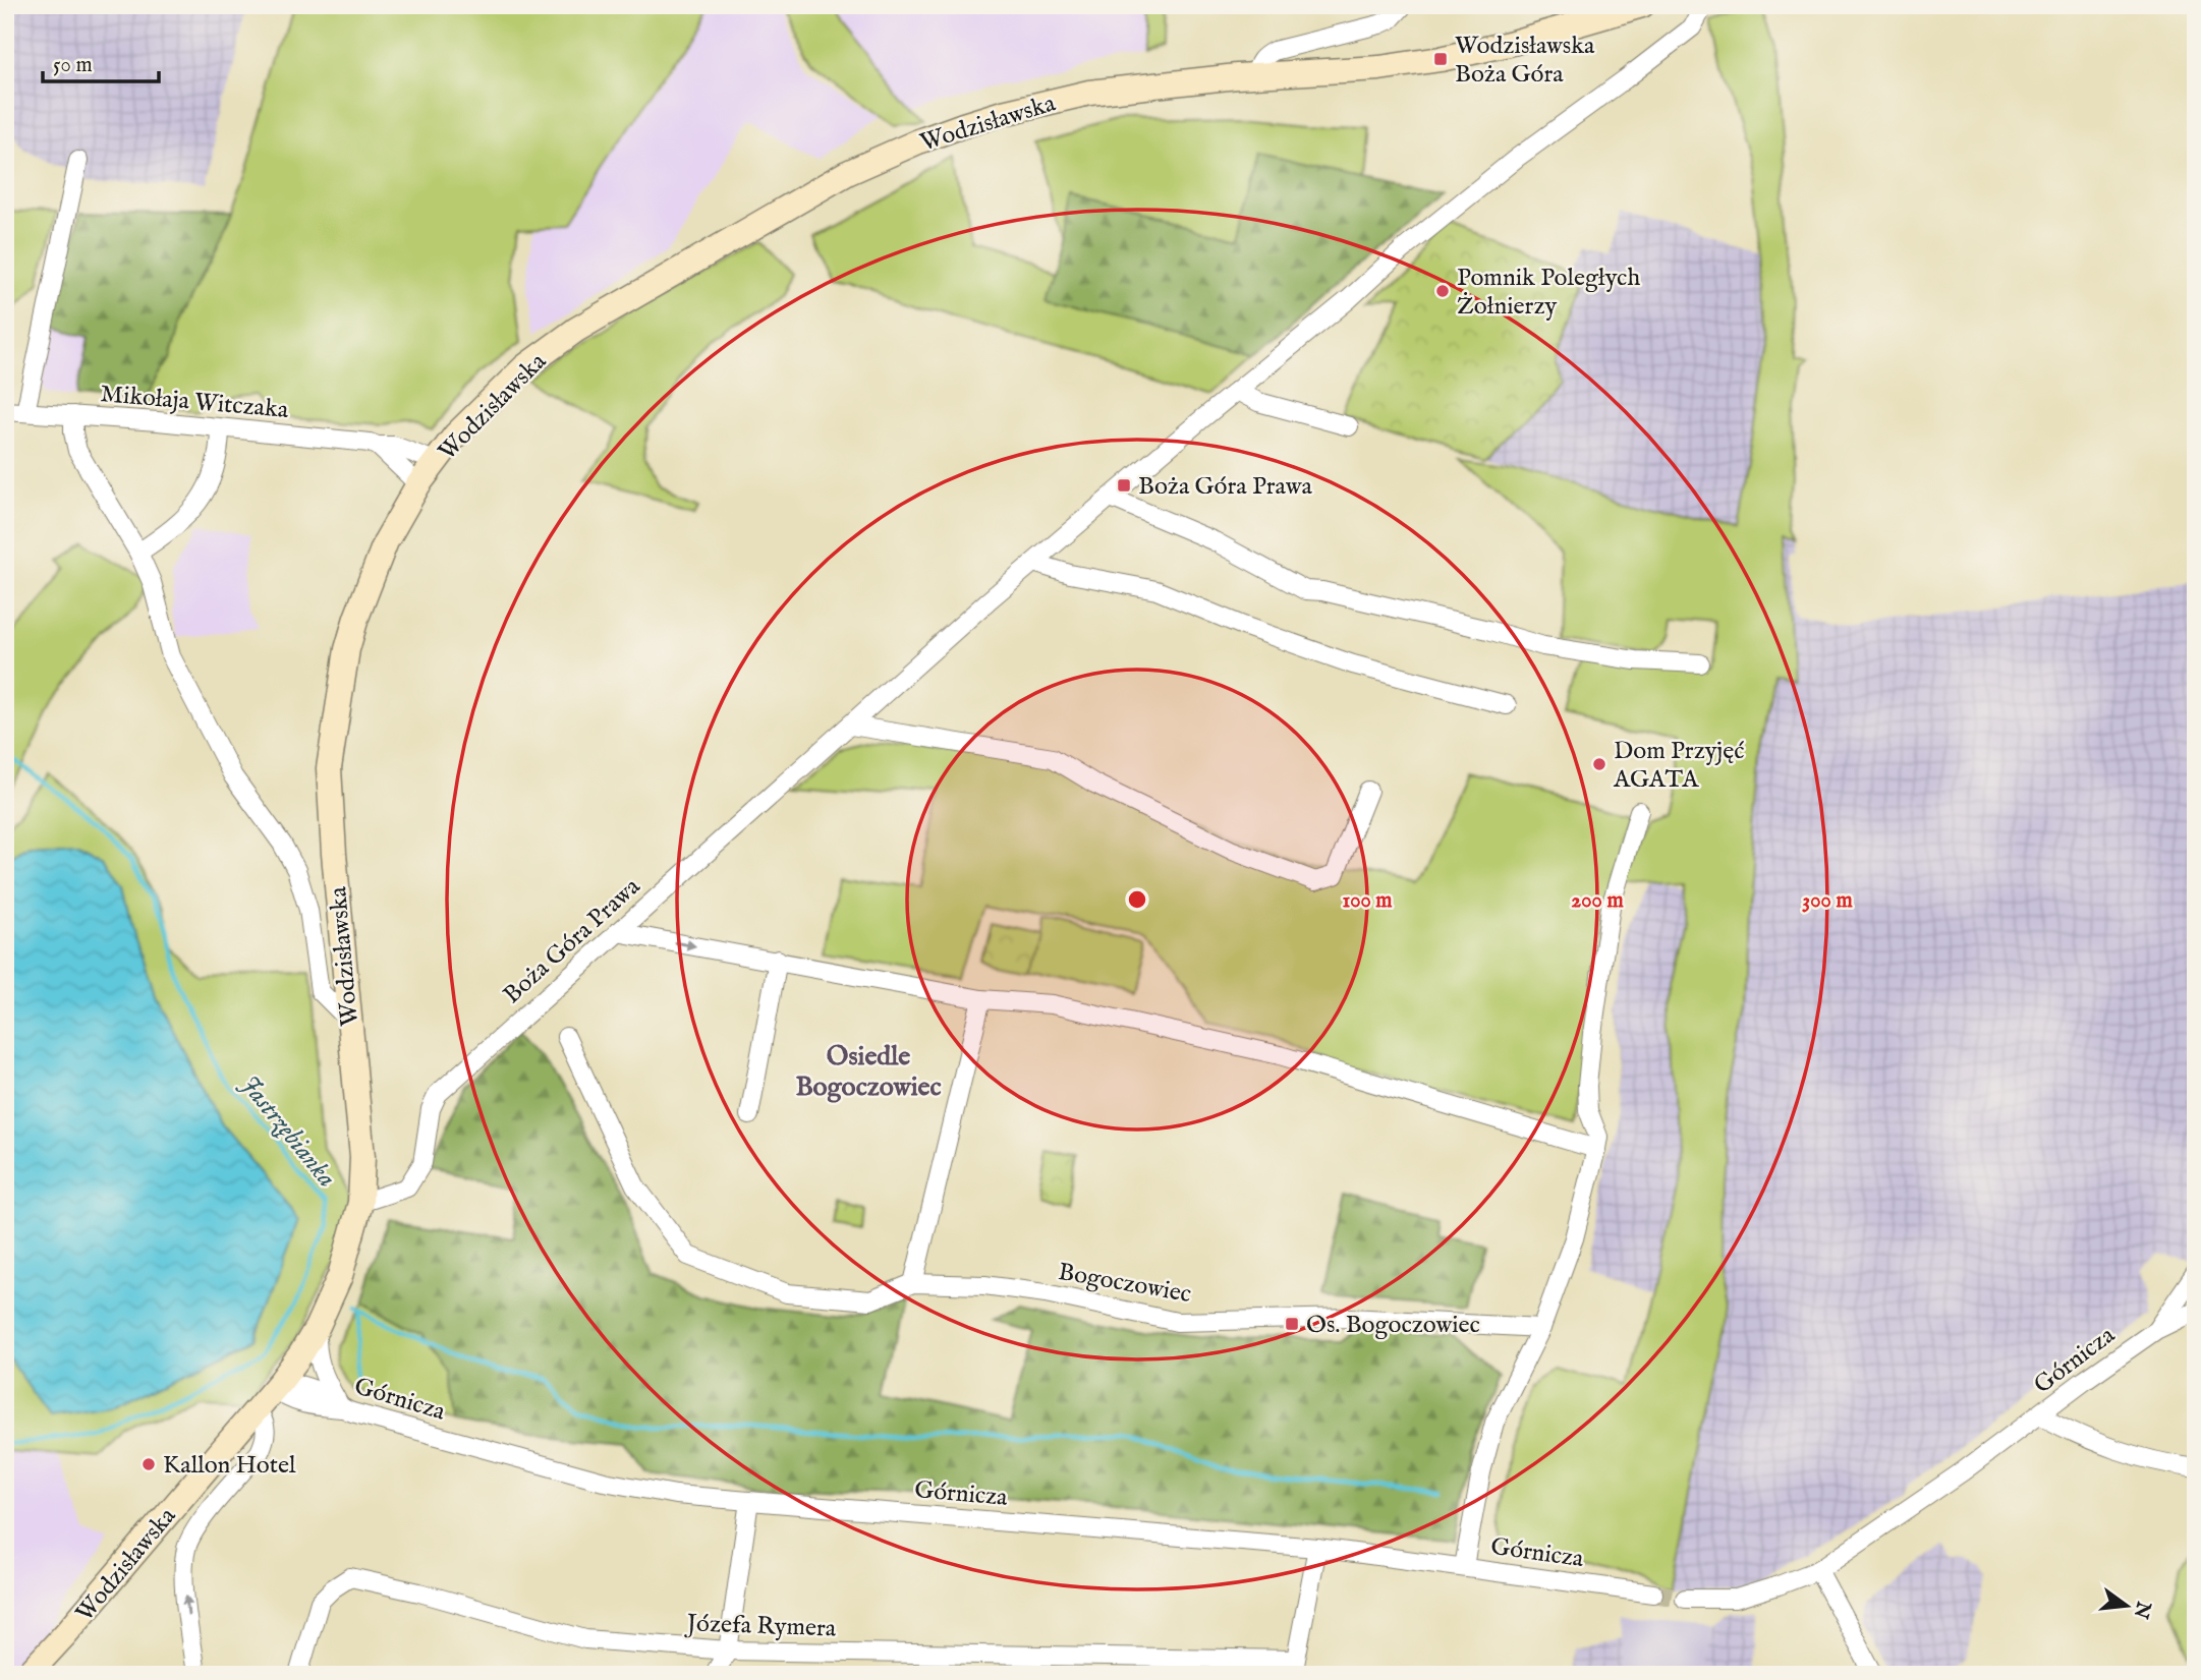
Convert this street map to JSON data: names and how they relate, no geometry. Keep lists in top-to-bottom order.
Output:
{
  "streets": {
    "main road": ["Wodzisławska"],
    "street": [
      "Mikołaja Witczaka",
      "Boża Góra Prawa",
      "Bogoczowiec",
      "Górnicza",
      "Józefa Rymera"
    ]
  },
  "crossings": [
    ["Wodzisławska", "Mikołaja Witczaka"],
    ["Wodzisławska", "Boża Góra Prawa"],
    ["Wodzisławska", "Górnicza"]
  ],
  "districts": ["Osiedle Bogoczowiec"],
  "water": ["Jastrzębianka"],
  "places": {
    "transit": ["Wodzisławska Boża Góra", "Boża Góra Prawa", "Os. Bogoczowiec"],
    "other": ["Pomnik Poległych Żołnierzy", "Dom Przyjęć AGATA", "Kallon Hotel"]
  },
  "scale_bar": "50 m",
  "north": "right",
  "rings": ["100 m", "200 m", "300 m"]
}
